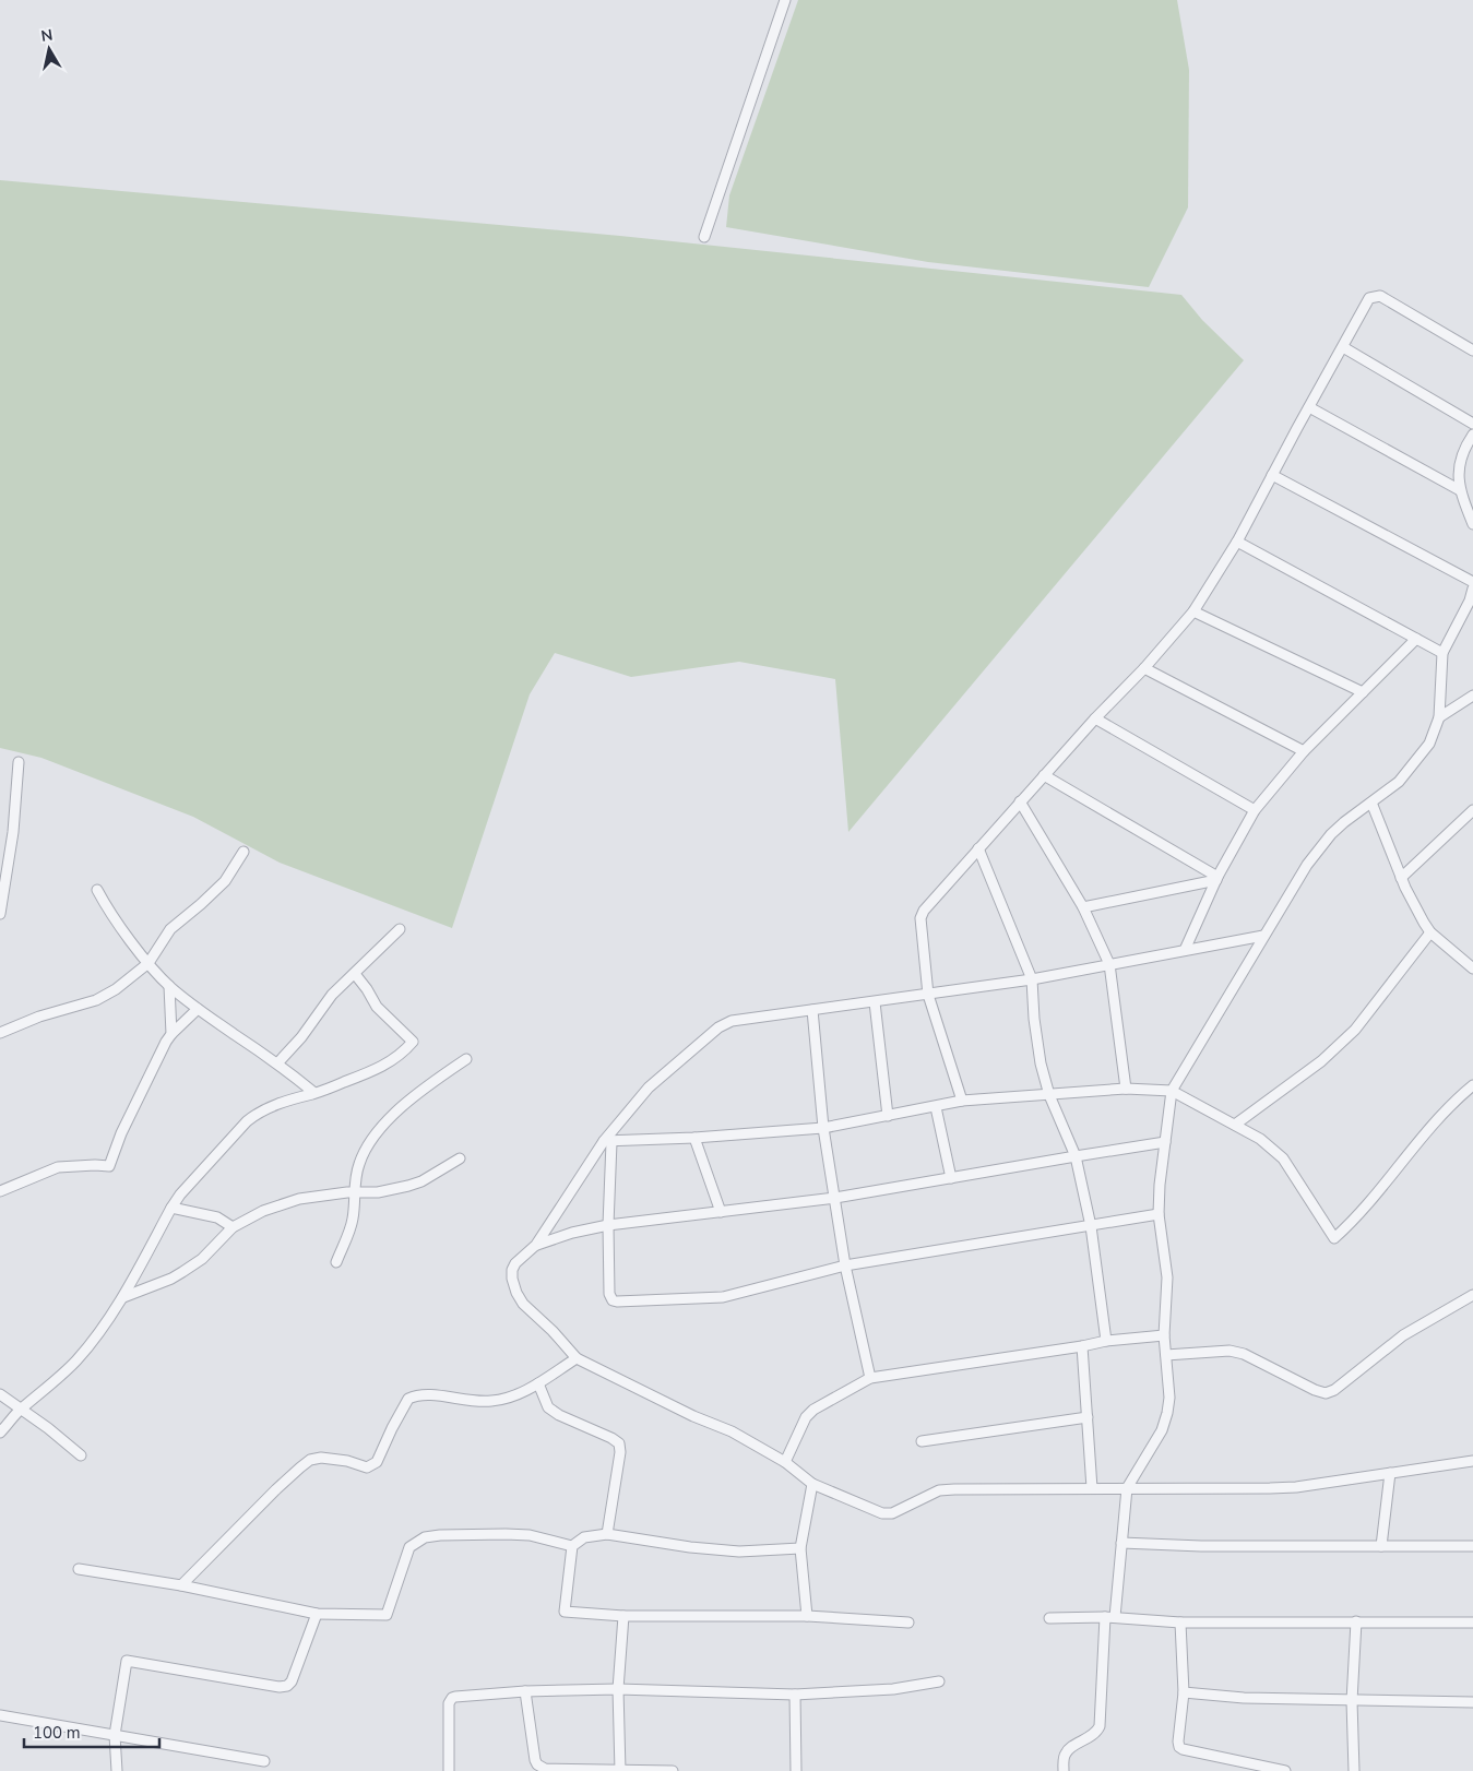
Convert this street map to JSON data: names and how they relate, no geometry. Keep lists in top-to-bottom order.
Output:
{
  "scale_bar": "100 m",
  "north": "top"
}
